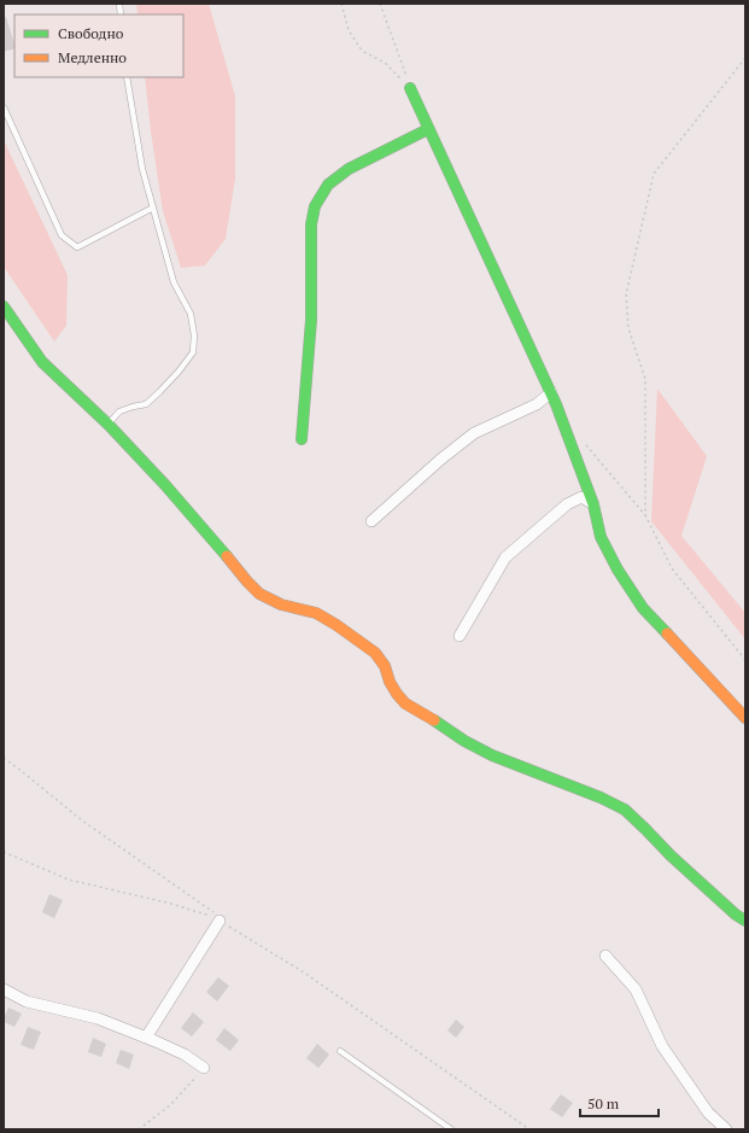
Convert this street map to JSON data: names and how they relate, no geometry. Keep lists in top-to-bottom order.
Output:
{
  "legend": ["Свободно", "Медленно"],
  "scale_bar": "50 m"
}
